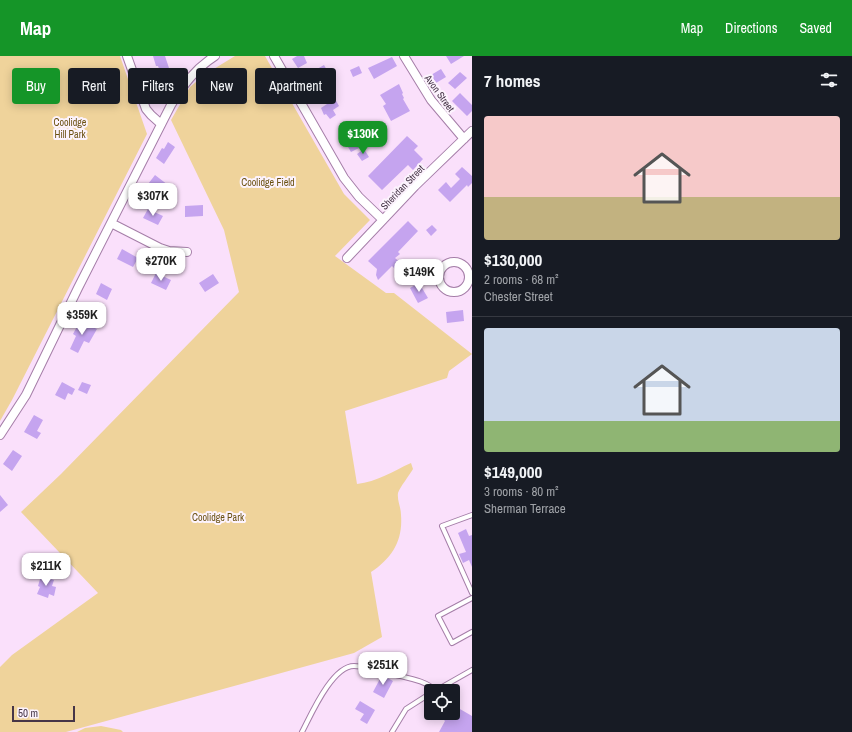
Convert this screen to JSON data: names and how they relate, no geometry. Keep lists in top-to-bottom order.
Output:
{
  "streets": {
    "street": ["Avon Street", "Sheridan Street"]
  },
  "crossings": [
    ["Avon Street", "Sheridan Street"]
  ],
  "parks": ["Coolidge Hill Park", "Coolidge Field", "Coolidge Park"],
  "scale_bar": "50 m",
  "page": {
    "header": "Map",
    "nav": ["Map", "Directions", "Saved"],
    "heading": "7 homes",
    "chip": [
      "Buy",
      "Rent",
      "Filters",
      "New",
      "Apartment"
    ],
    "list": [
      {
        "name": "$130,000",
        "note": "2 rooms · 68 m² · Chester Street"
      },
      {
        "name": "$149,000",
        "note": "3 rooms · 80 m² · Sherman Terrace"
      }
    ],
    "price": [
      "$130K",
      "$307K",
      "$270K",
      "$149K",
      "$359K",
      "$211K",
      "$251K"
    ],
    "scale": "50 m"
  }
}
